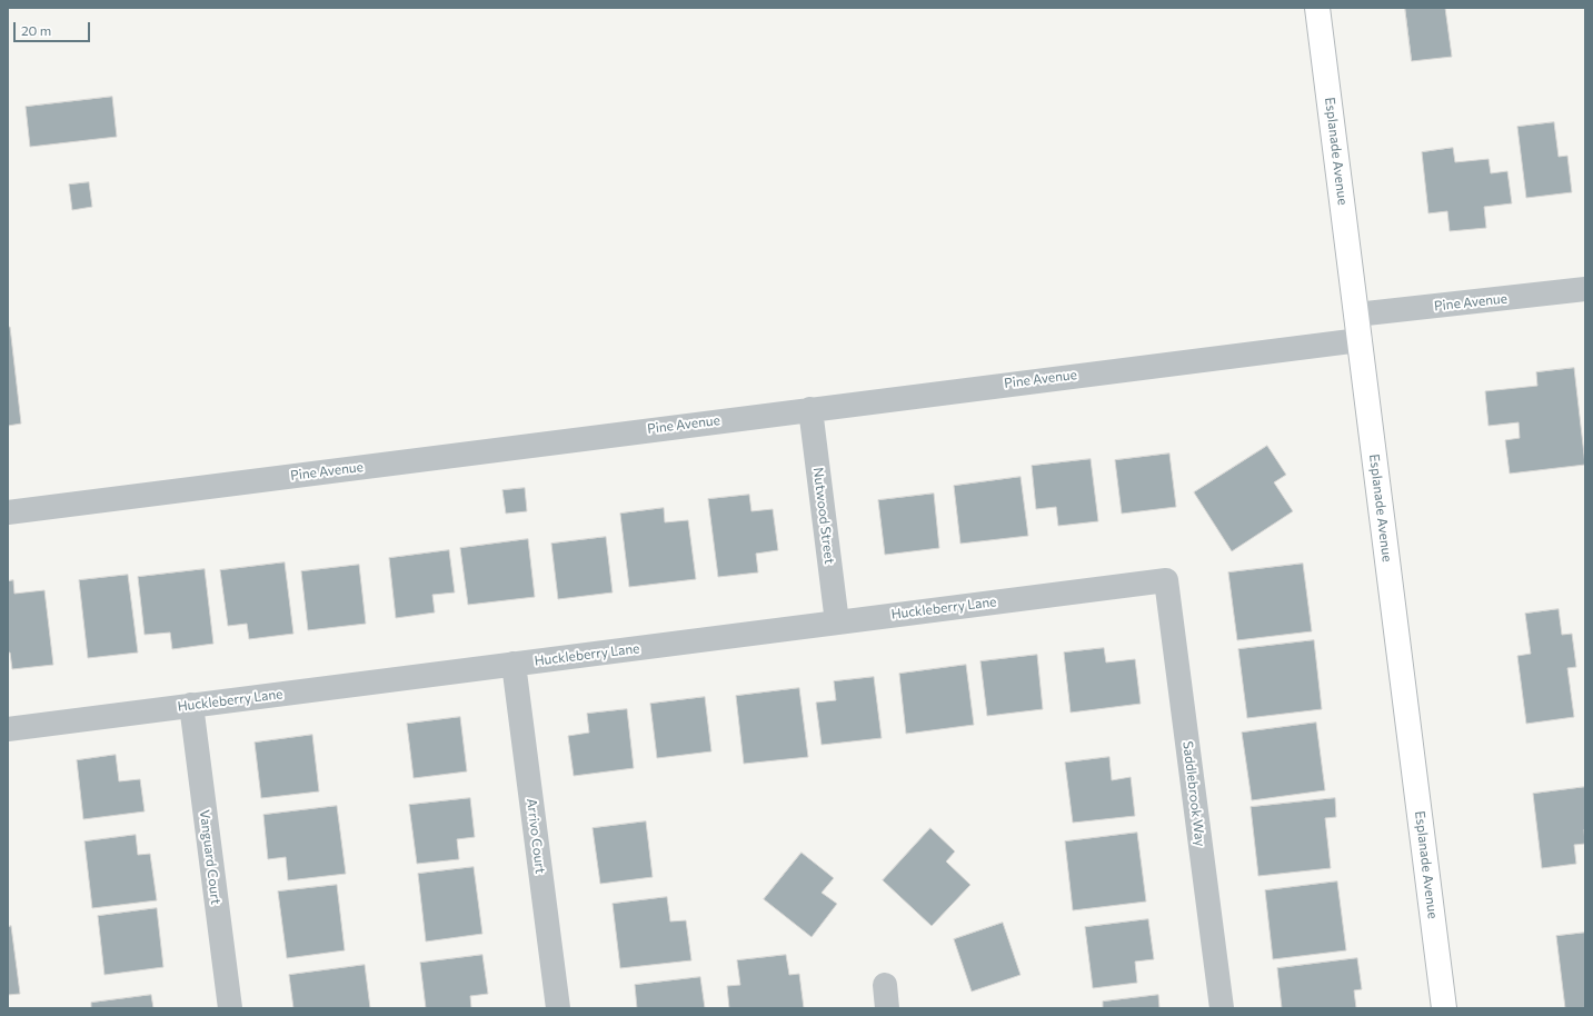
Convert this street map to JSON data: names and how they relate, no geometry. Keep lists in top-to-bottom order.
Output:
{
  "streets": {
    "main road": ["Esplanade Avenue"],
    "street": [
      "Pine Avenue",
      "Nutwood Street",
      "Huckleberry Lane",
      "Saddlebrook Way",
      "Arrivo Court",
      "Vanguard Court"
    ]
  },
  "crossings": [
    ["Esplanade Avenue", "Pine Avenue"],
    ["Pine Avenue", "Nutwood Street"],
    ["Nutwood Street", "Huckleberry Lane"],
    ["Huckleberry Lane", "Saddlebrook Way"],
    ["Huckleberry Lane", "Arrivo Court"],
    ["Huckleberry Lane", "Vanguard Court"]
  ],
  "scale_bar": "20 m"
}
